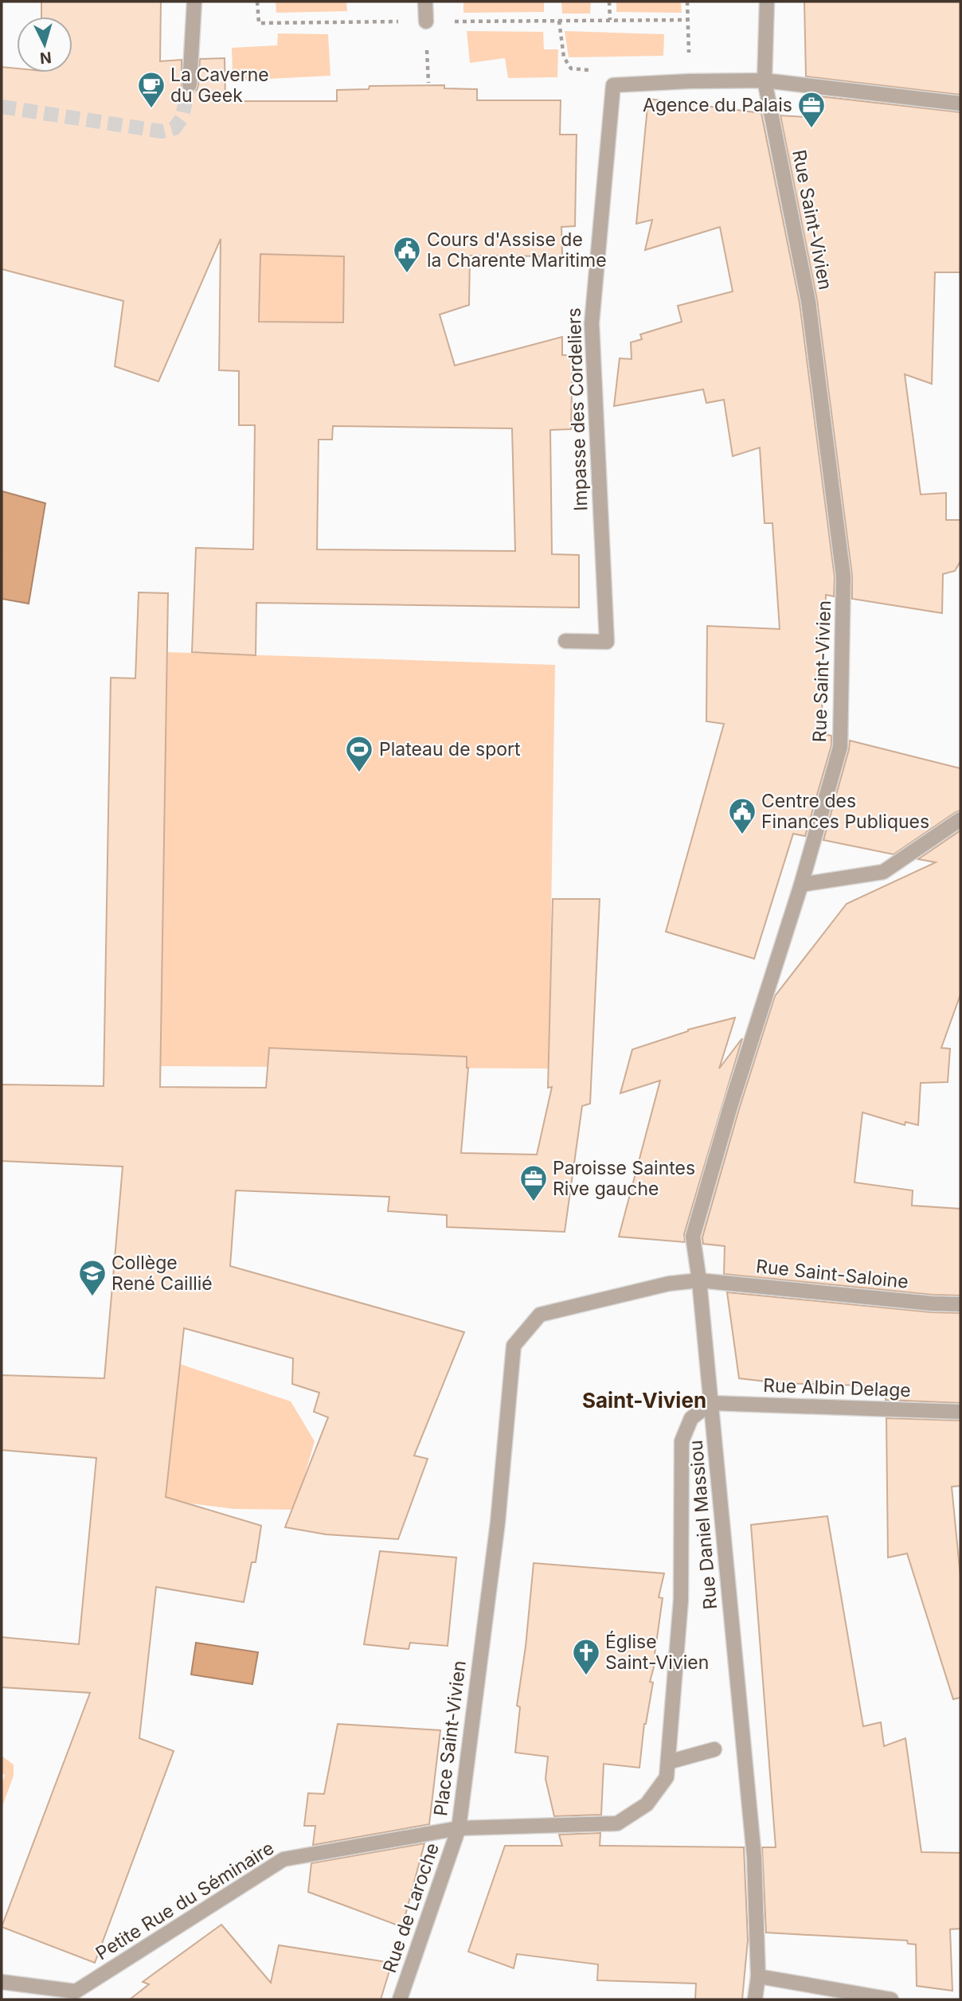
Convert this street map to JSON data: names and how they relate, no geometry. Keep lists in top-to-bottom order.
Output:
{
  "streets": {
    "street": [
      "Rue Saint-Vivien",
      "Impasse des Cordeliers",
      "Rue Saint-Saloine",
      "Rue Albin Delage",
      "Rue Daniel Massiou",
      "Place Saint-Vivien",
      "Petite Rue du Séminaire",
      "Rue de Laroche"
    ]
  },
  "crossings": [
    ["Rue Saint-Vivien", "Rue Saint-Saloine"],
    ["Rue Saint-Vivien", "Rue Daniel Massiou"],
    ["Rue Saint-Vivien", "Place Saint-Vivien"],
    ["Rue Saint-Saloine", "Rue Daniel Massiou"],
    ["Rue Saint-Saloine", "Place Saint-Vivien"],
    ["Rue Albin Delage", "Rue Daniel Massiou"],
    ["Rue Albin Delage", "Place Saint-Vivien"],
    ["Rue Daniel Massiou", "Place Saint-Vivien"],
    ["Place Saint-Vivien", "Petite Rue du Séminaire"],
    ["Place Saint-Vivien", "Rue de Laroche"],
    ["Petite Rue du Séminaire", "Rue de Laroche"]
  ],
  "districts": ["Saint-Vivien"],
  "places": {
    "cafe": ["La Caverne du Geek"],
    "office": ["Agence du Palais", "Paroisse Saintes Rive gauche"],
    "public building": ["Cours d'Assise de la Charente Maritime", "Centre des Finances Publiques"],
    "sports": ["Plateau de sport"],
    "school or university": ["Collège René Caillié"],
    "church": ["Église Saint-Vivien"]
  },
  "north": "bottom"
}
